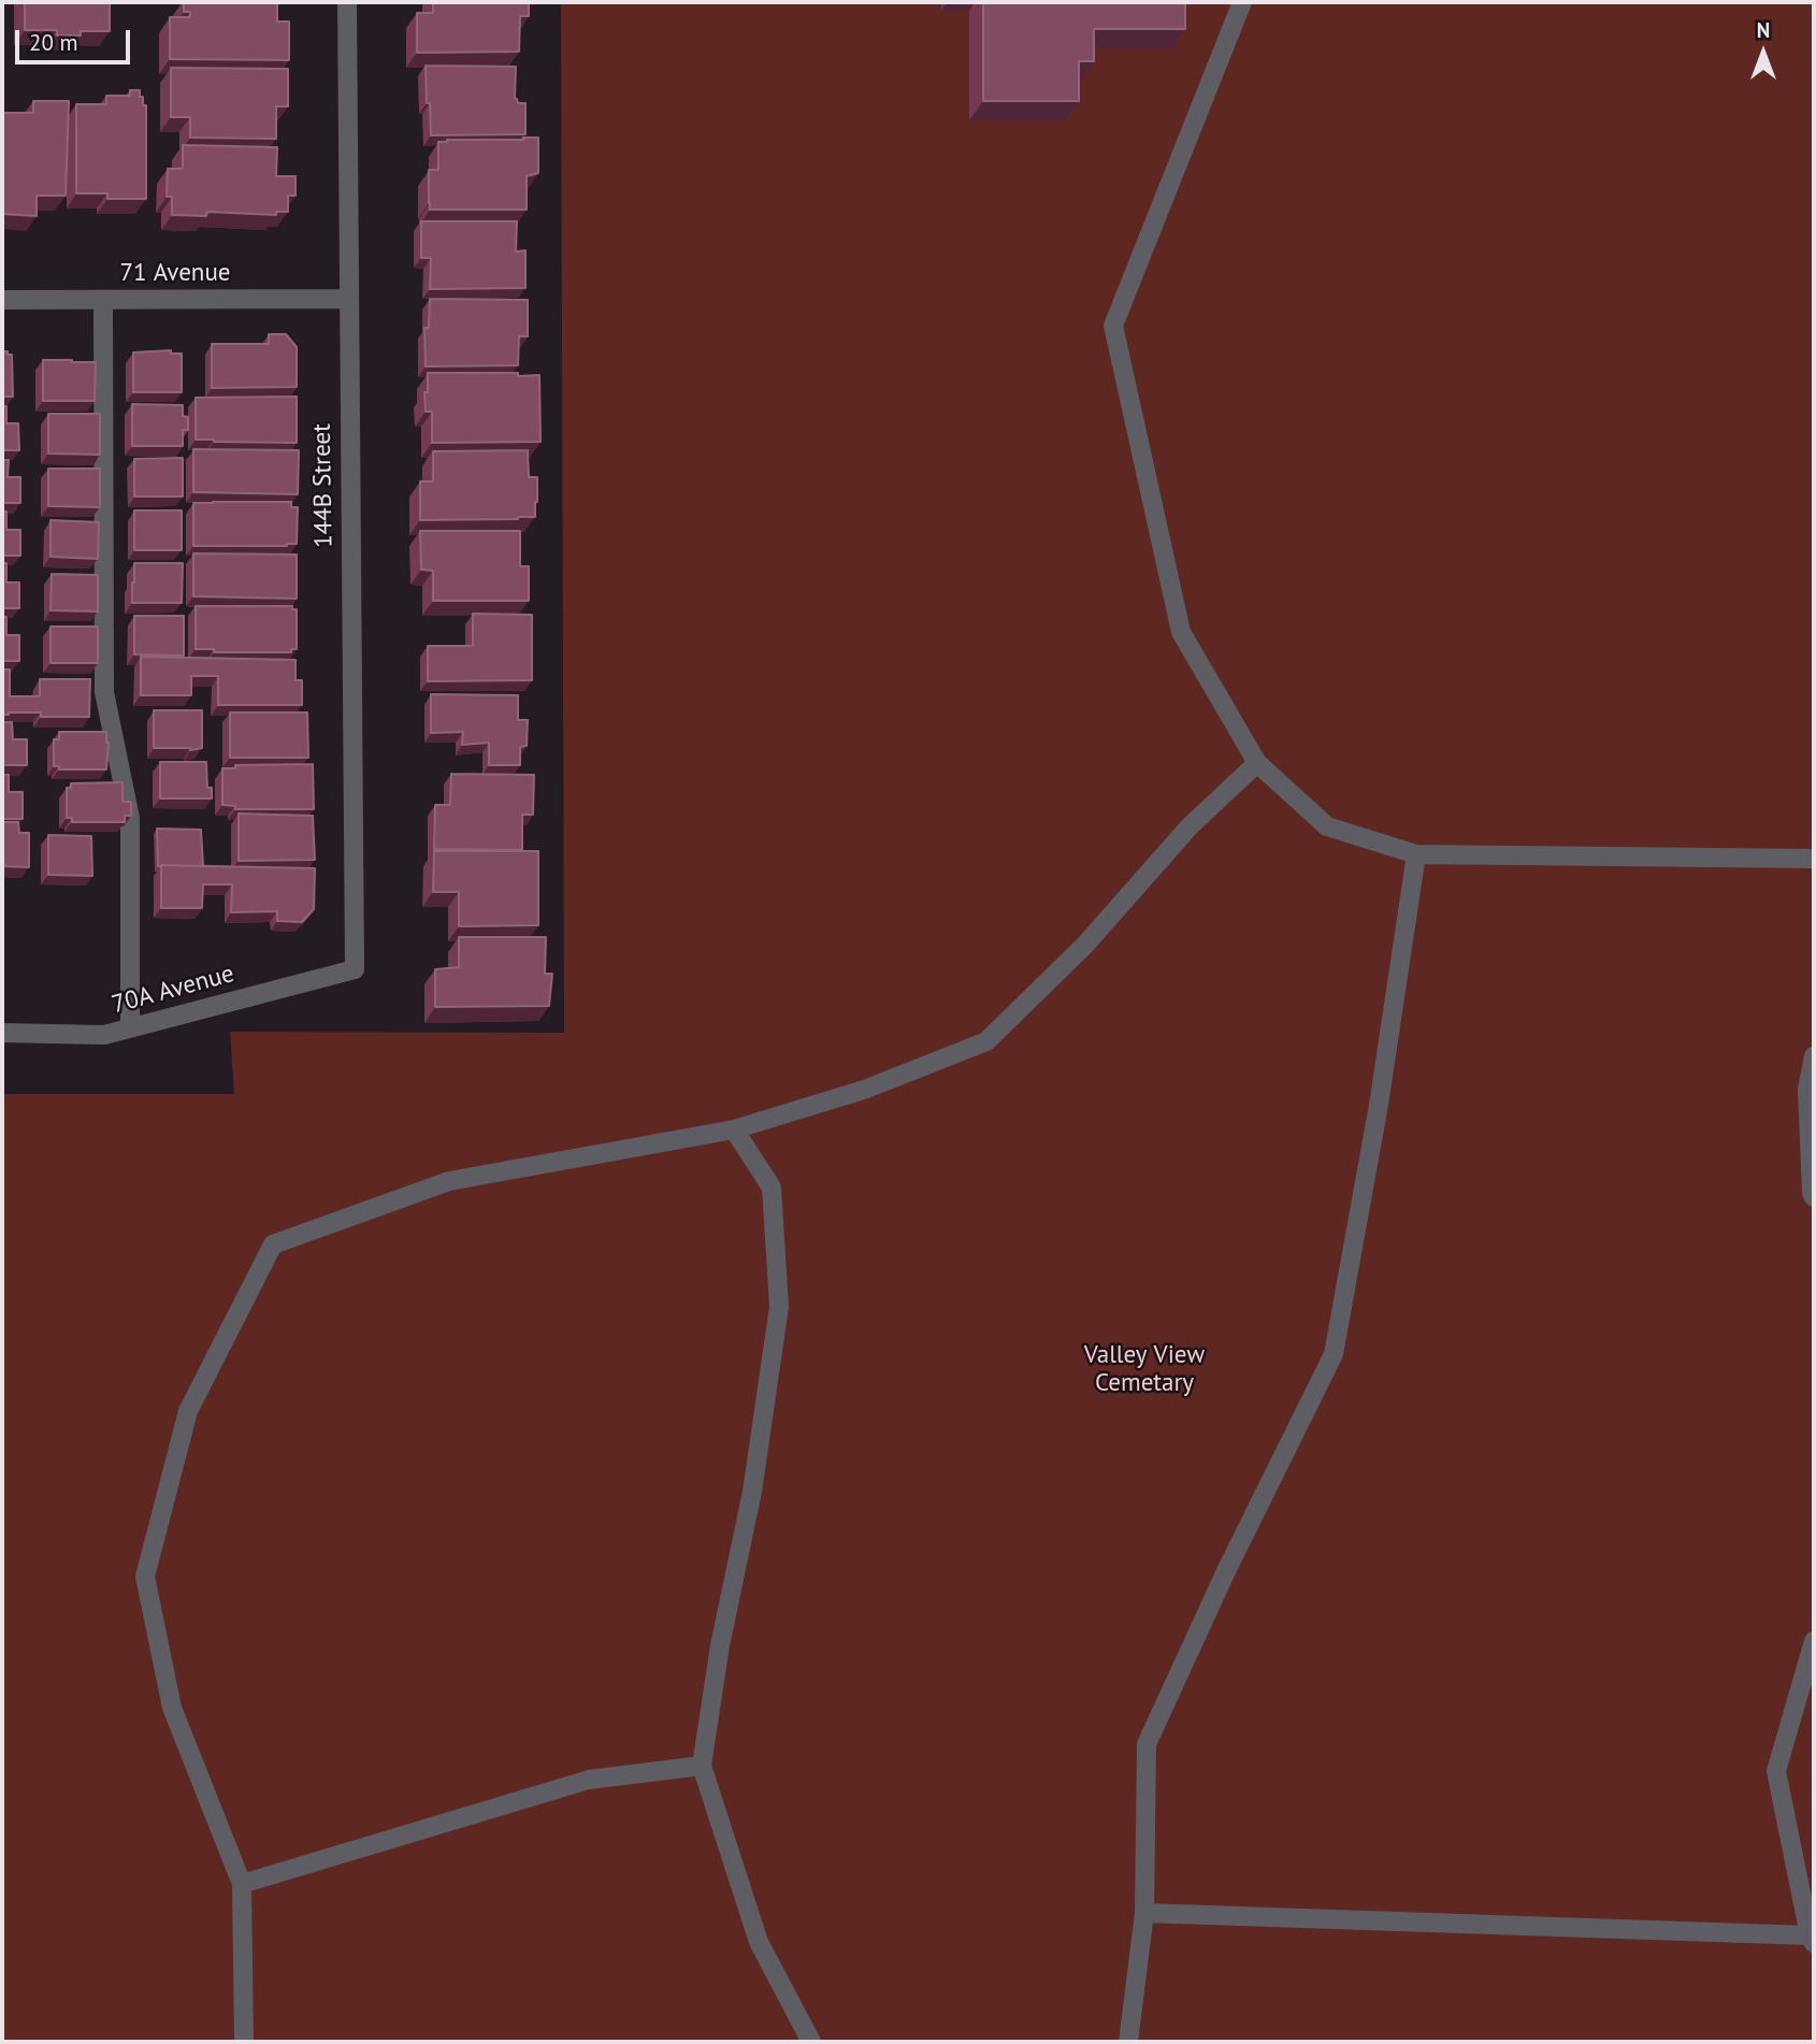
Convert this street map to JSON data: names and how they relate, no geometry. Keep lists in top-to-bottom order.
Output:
{
  "streets": {
    "street": ["71 Avenue", "144B Street", "70A Avenue"]
  },
  "crossings": [
    ["71 Avenue", "144B Street"],
    ["144B Street", "70A Avenue"]
  ],
  "parks": ["Valley View Cemetary"],
  "scale_bar": "20 m",
  "north": "top"
}
